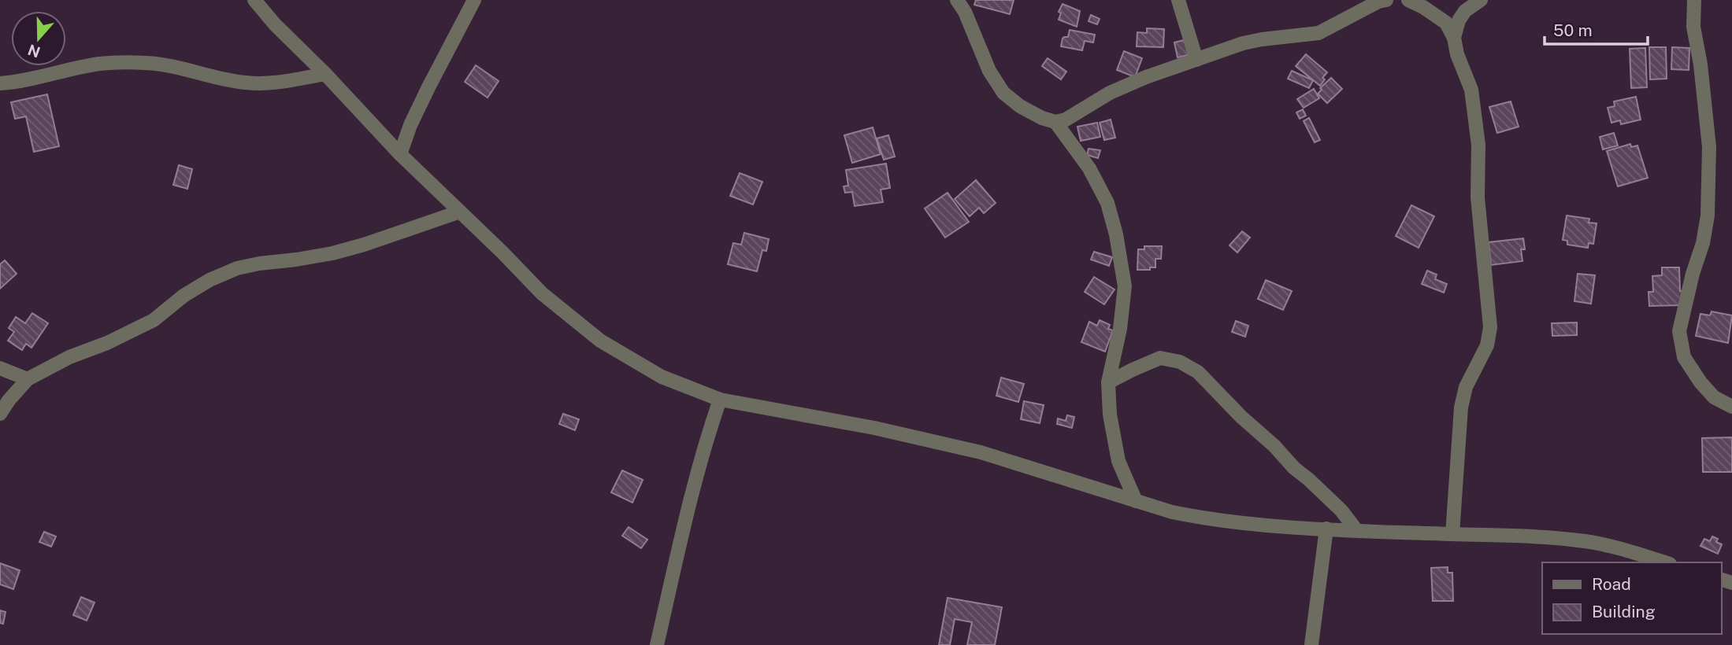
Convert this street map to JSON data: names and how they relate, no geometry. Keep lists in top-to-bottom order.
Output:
{
  "legend": ["Road", "Building"],
  "scale_bar": "50 m",
  "north": "bottom"
}
